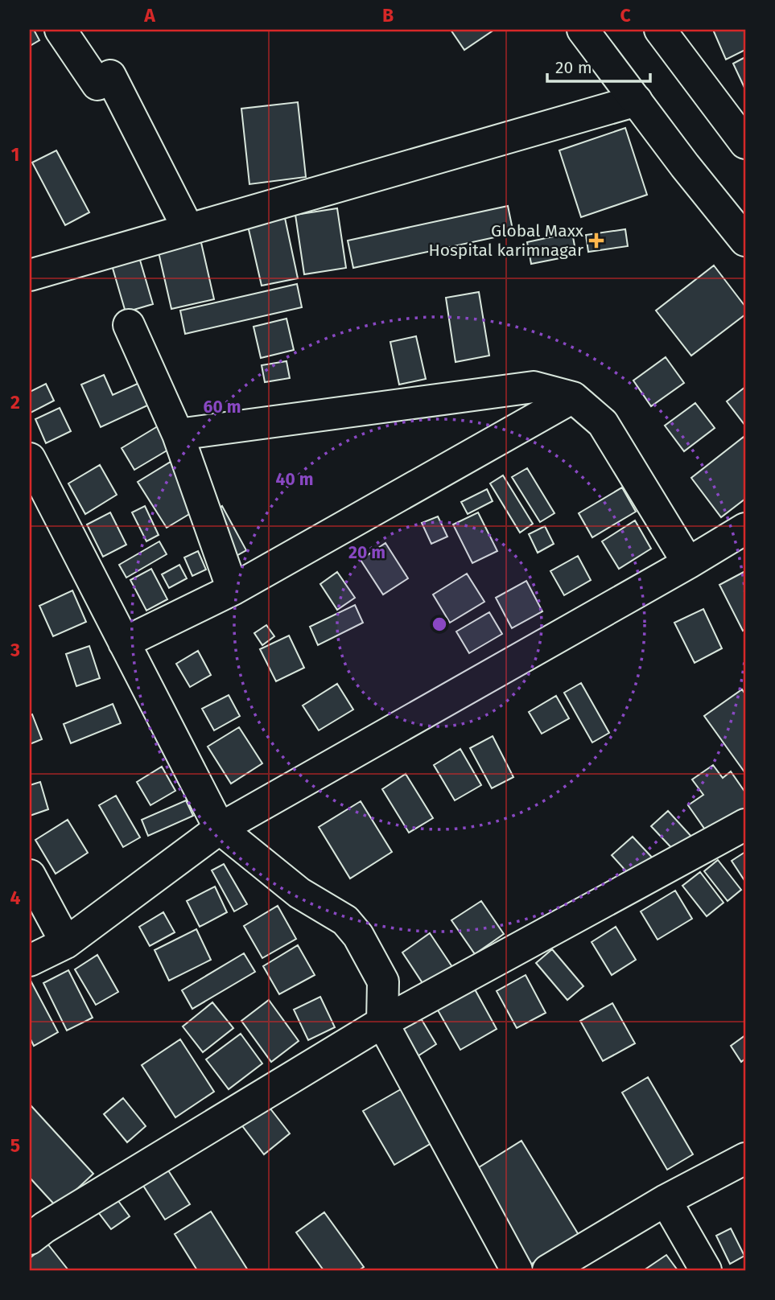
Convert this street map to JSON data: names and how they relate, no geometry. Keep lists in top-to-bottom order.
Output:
{
  "places": {
    "health": ["Global Maxx Hospital karimnagar"]
  },
  "scale_bar": "20 m",
  "grid": {
    "columns": ["A", "B", "C"],
    "rows": [
      "1",
      "2",
      "3",
      "4",
      "5"
    ]
  },
  "rings": ["60 m", "40 m", "20 m"]
}
